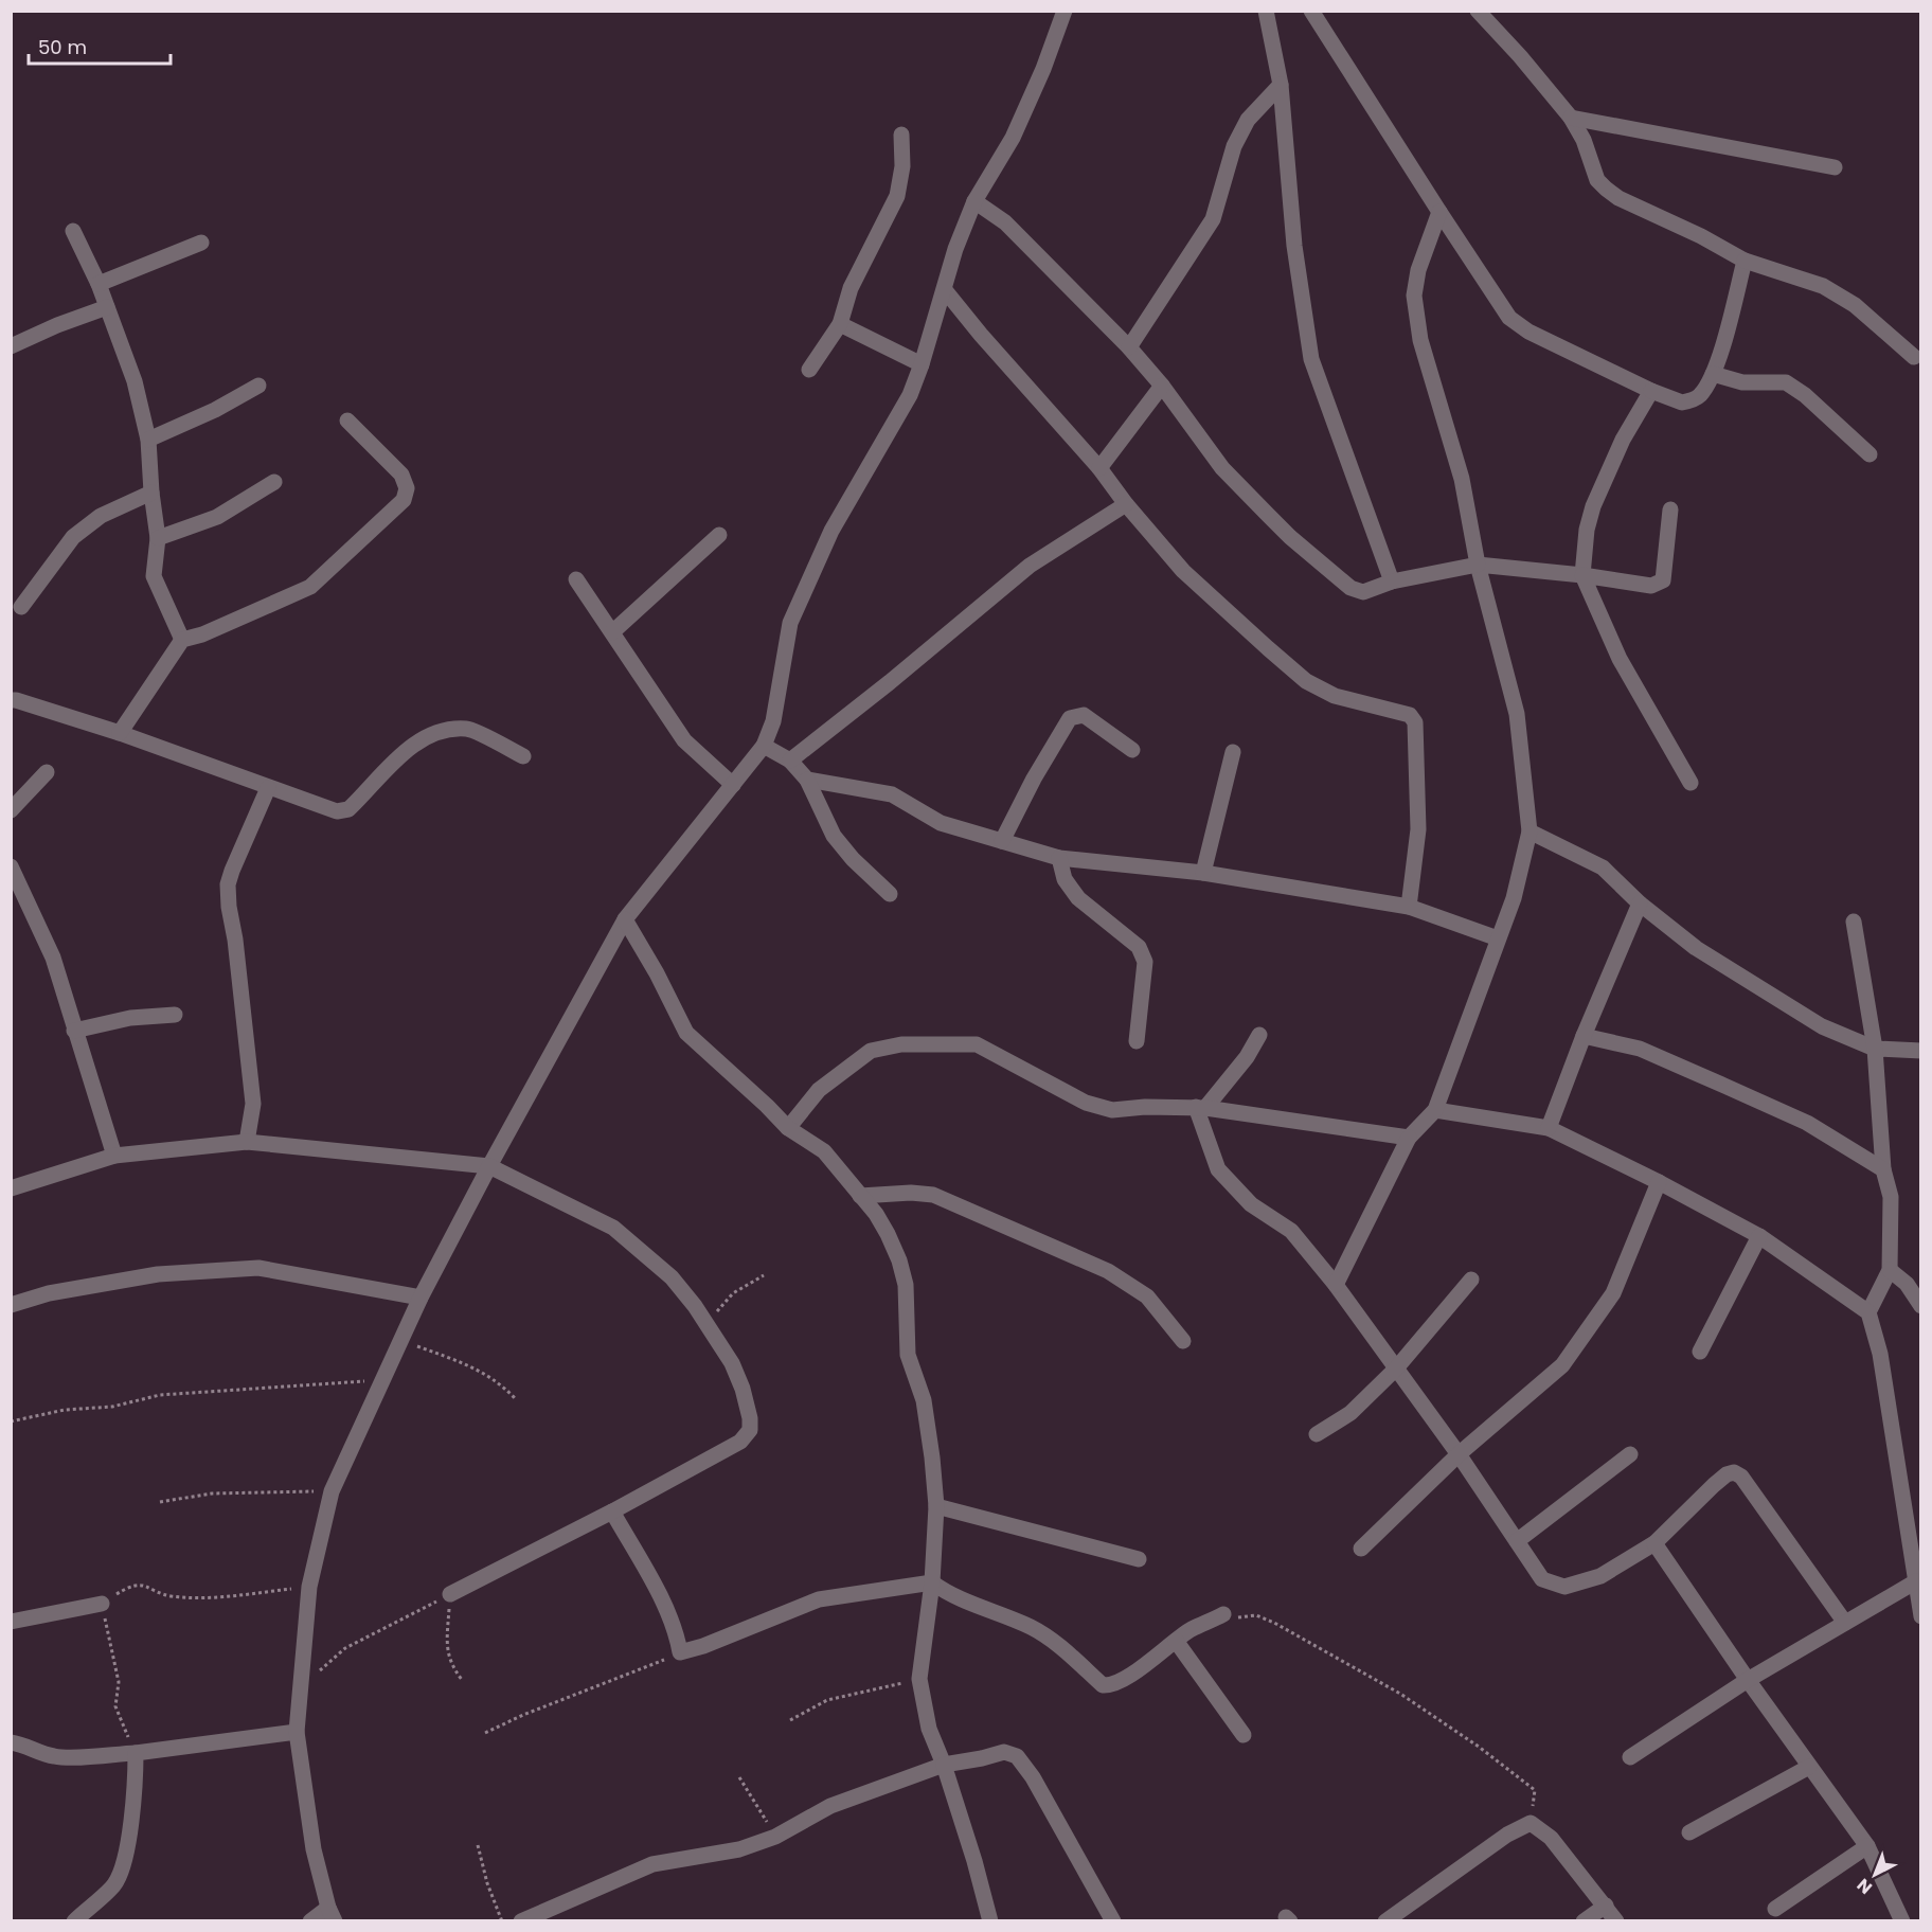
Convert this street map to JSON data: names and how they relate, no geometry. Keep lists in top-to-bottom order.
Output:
{
  "scale_bar": "50 m",
  "north": "bottom left"
}
